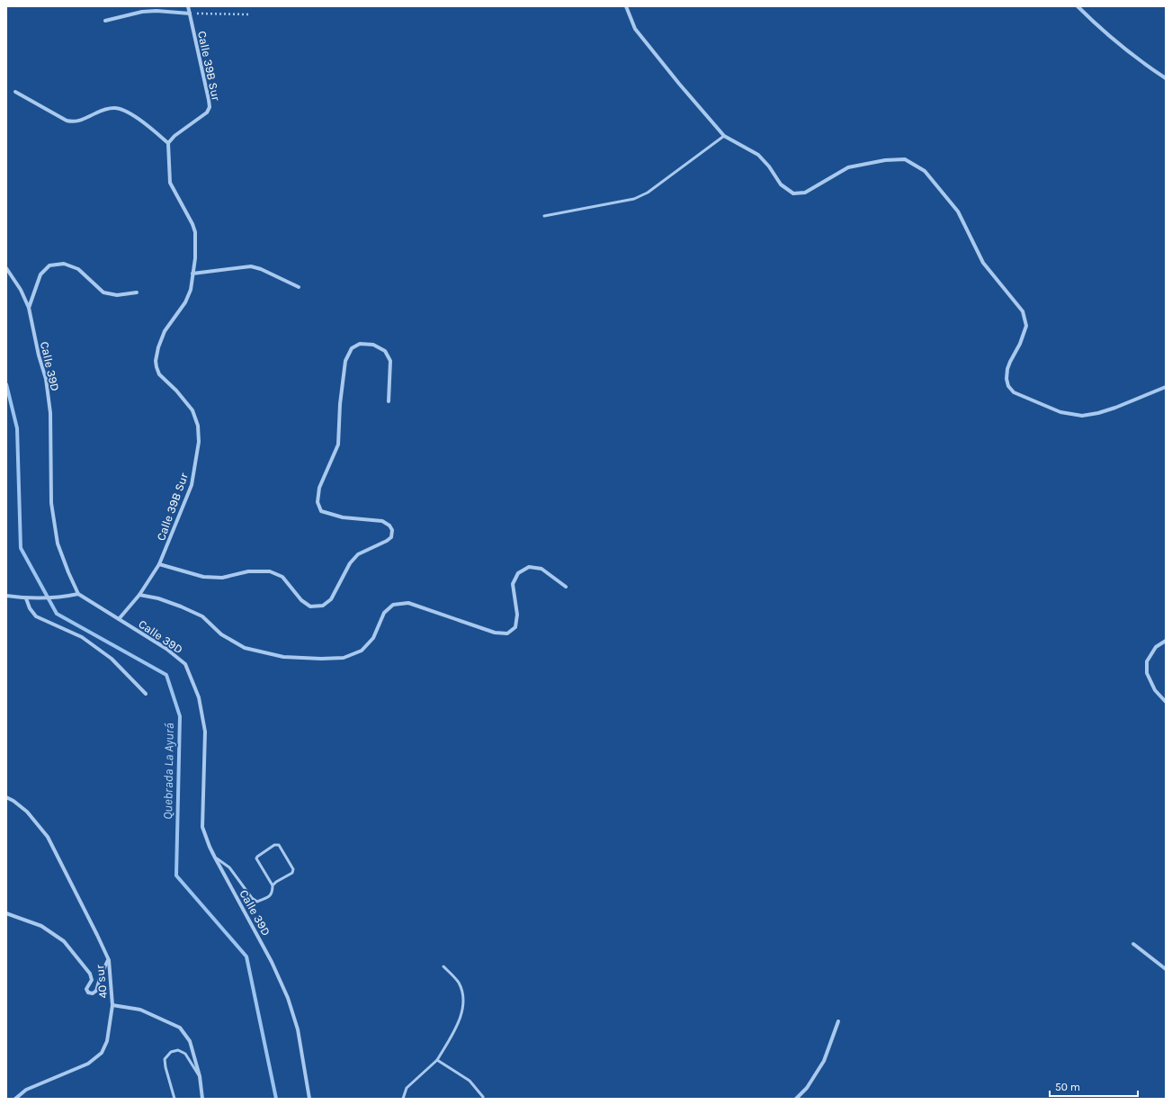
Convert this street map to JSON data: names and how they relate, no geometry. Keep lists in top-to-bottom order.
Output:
{
  "streets": {
    "street": ["Calle 39B Sur", "Calle 39D", "40 sur"]
  },
  "crossings": [
    ["Calle 39B Sur", "Calle 39D"]
  ],
  "water": ["Quebrada La Ayurá"],
  "scale_bar": "50 m"
}
